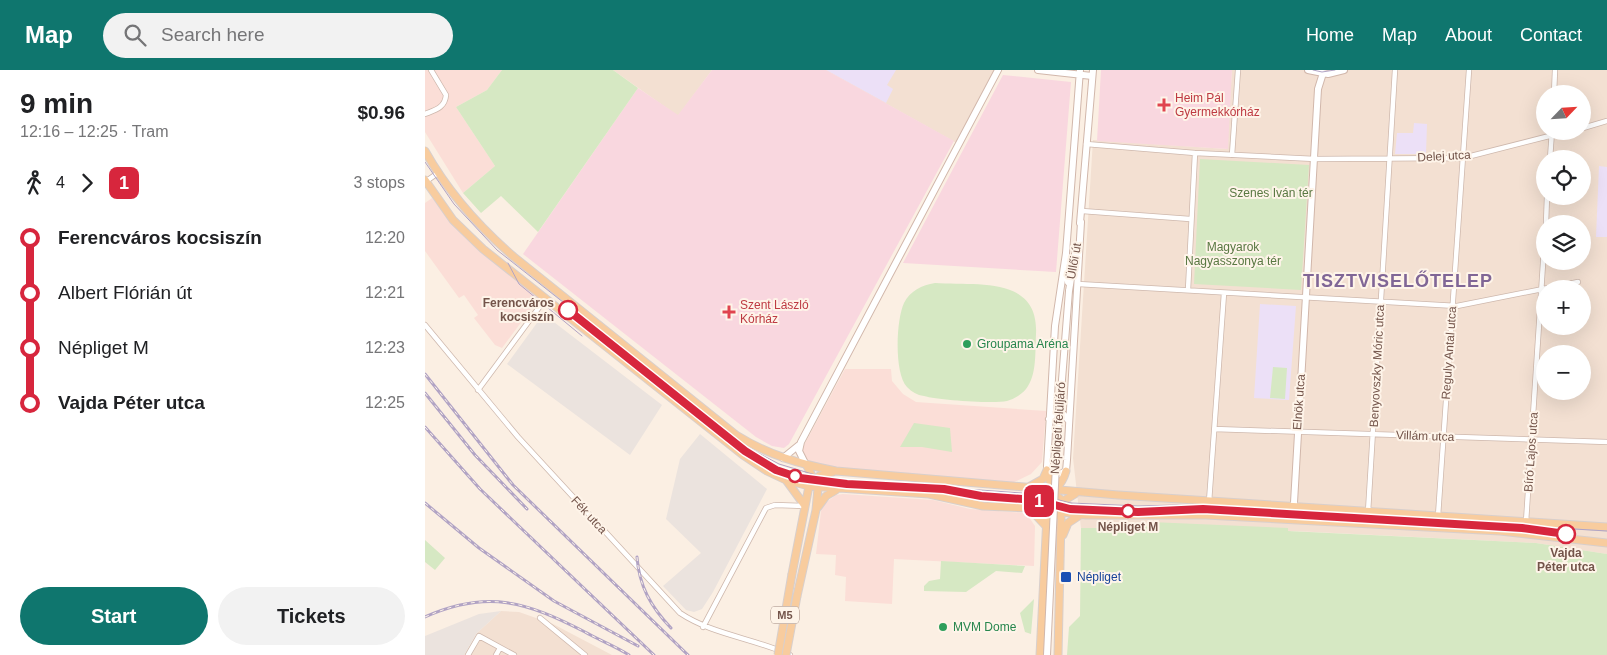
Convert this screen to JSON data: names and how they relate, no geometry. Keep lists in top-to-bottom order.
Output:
{
  "streets": {
    "main road": [
      "Üllői út",
      "Elnök utca",
      "Népligeti felüljáró",
      "M5"
    ],
    "street": [
      "Delej utca",
      "Reguly Antal utca",
      "Benyovszky Móric utca",
      "Villám utca",
      "Bíró Lajos utca",
      "Fék utca"
    ]
  },
  "crossings": [
    ["Delej utca", "Reguly Antal utca"],
    ["Delej utca", "Benyovszky Móric utca"],
    ["Üllői út", "Népligeti felüljáró"],
    ["Reguly Antal utca", "Villám utca"],
    ["Benyovszky Móric utca", "Villám utca"],
    ["Elnök utca", "Villám utca"],
    ["Villám utca", "Bíró Lajos utca"]
  ],
  "districts": ["TISZTVISELŐTELEP"],
  "parks": ["Szenes Iván tér", "Magyarok Nagyasszonya tér"],
  "places": {
    "health": ["Heim Pál Gyermekkórház", "Szent László Kórház"],
    "other": [
      "Ferencváros kocsiszín",
      "Groupama Aréna",
      "Népliget M",
      "Vajda Péter utca",
      "MVM Dome"
    ],
    "transit": ["Népliget"]
  },
  "lines": ["tram line 1"],
  "north": "top right",
  "page": {
    "header": "Map",
    "search": "Search here",
    "nav": [
      "Home",
      "Map",
      "About",
      "Contact"
    ],
    "heading": ["9 min", "12:16 – 12:25 · Tram", "$0.96"],
    "on_map": "1",
    "map_buttons": ["+", "−"],
    "legs": ["4", "1", "3 stops"],
    "list": [
      {
        "name": "Ferencváros kocsiszín",
        "value": "12:20"
      },
      {
        "name": "Albert Flórián út",
        "value": "12:21"
      },
      {
        "name": "Népliget M",
        "value": "12:23"
      },
      {
        "name": "Vajda Péter utca",
        "value": "12:25"
      }
    ],
    "buttons": ["Start", "Tickets"]
  }
}
